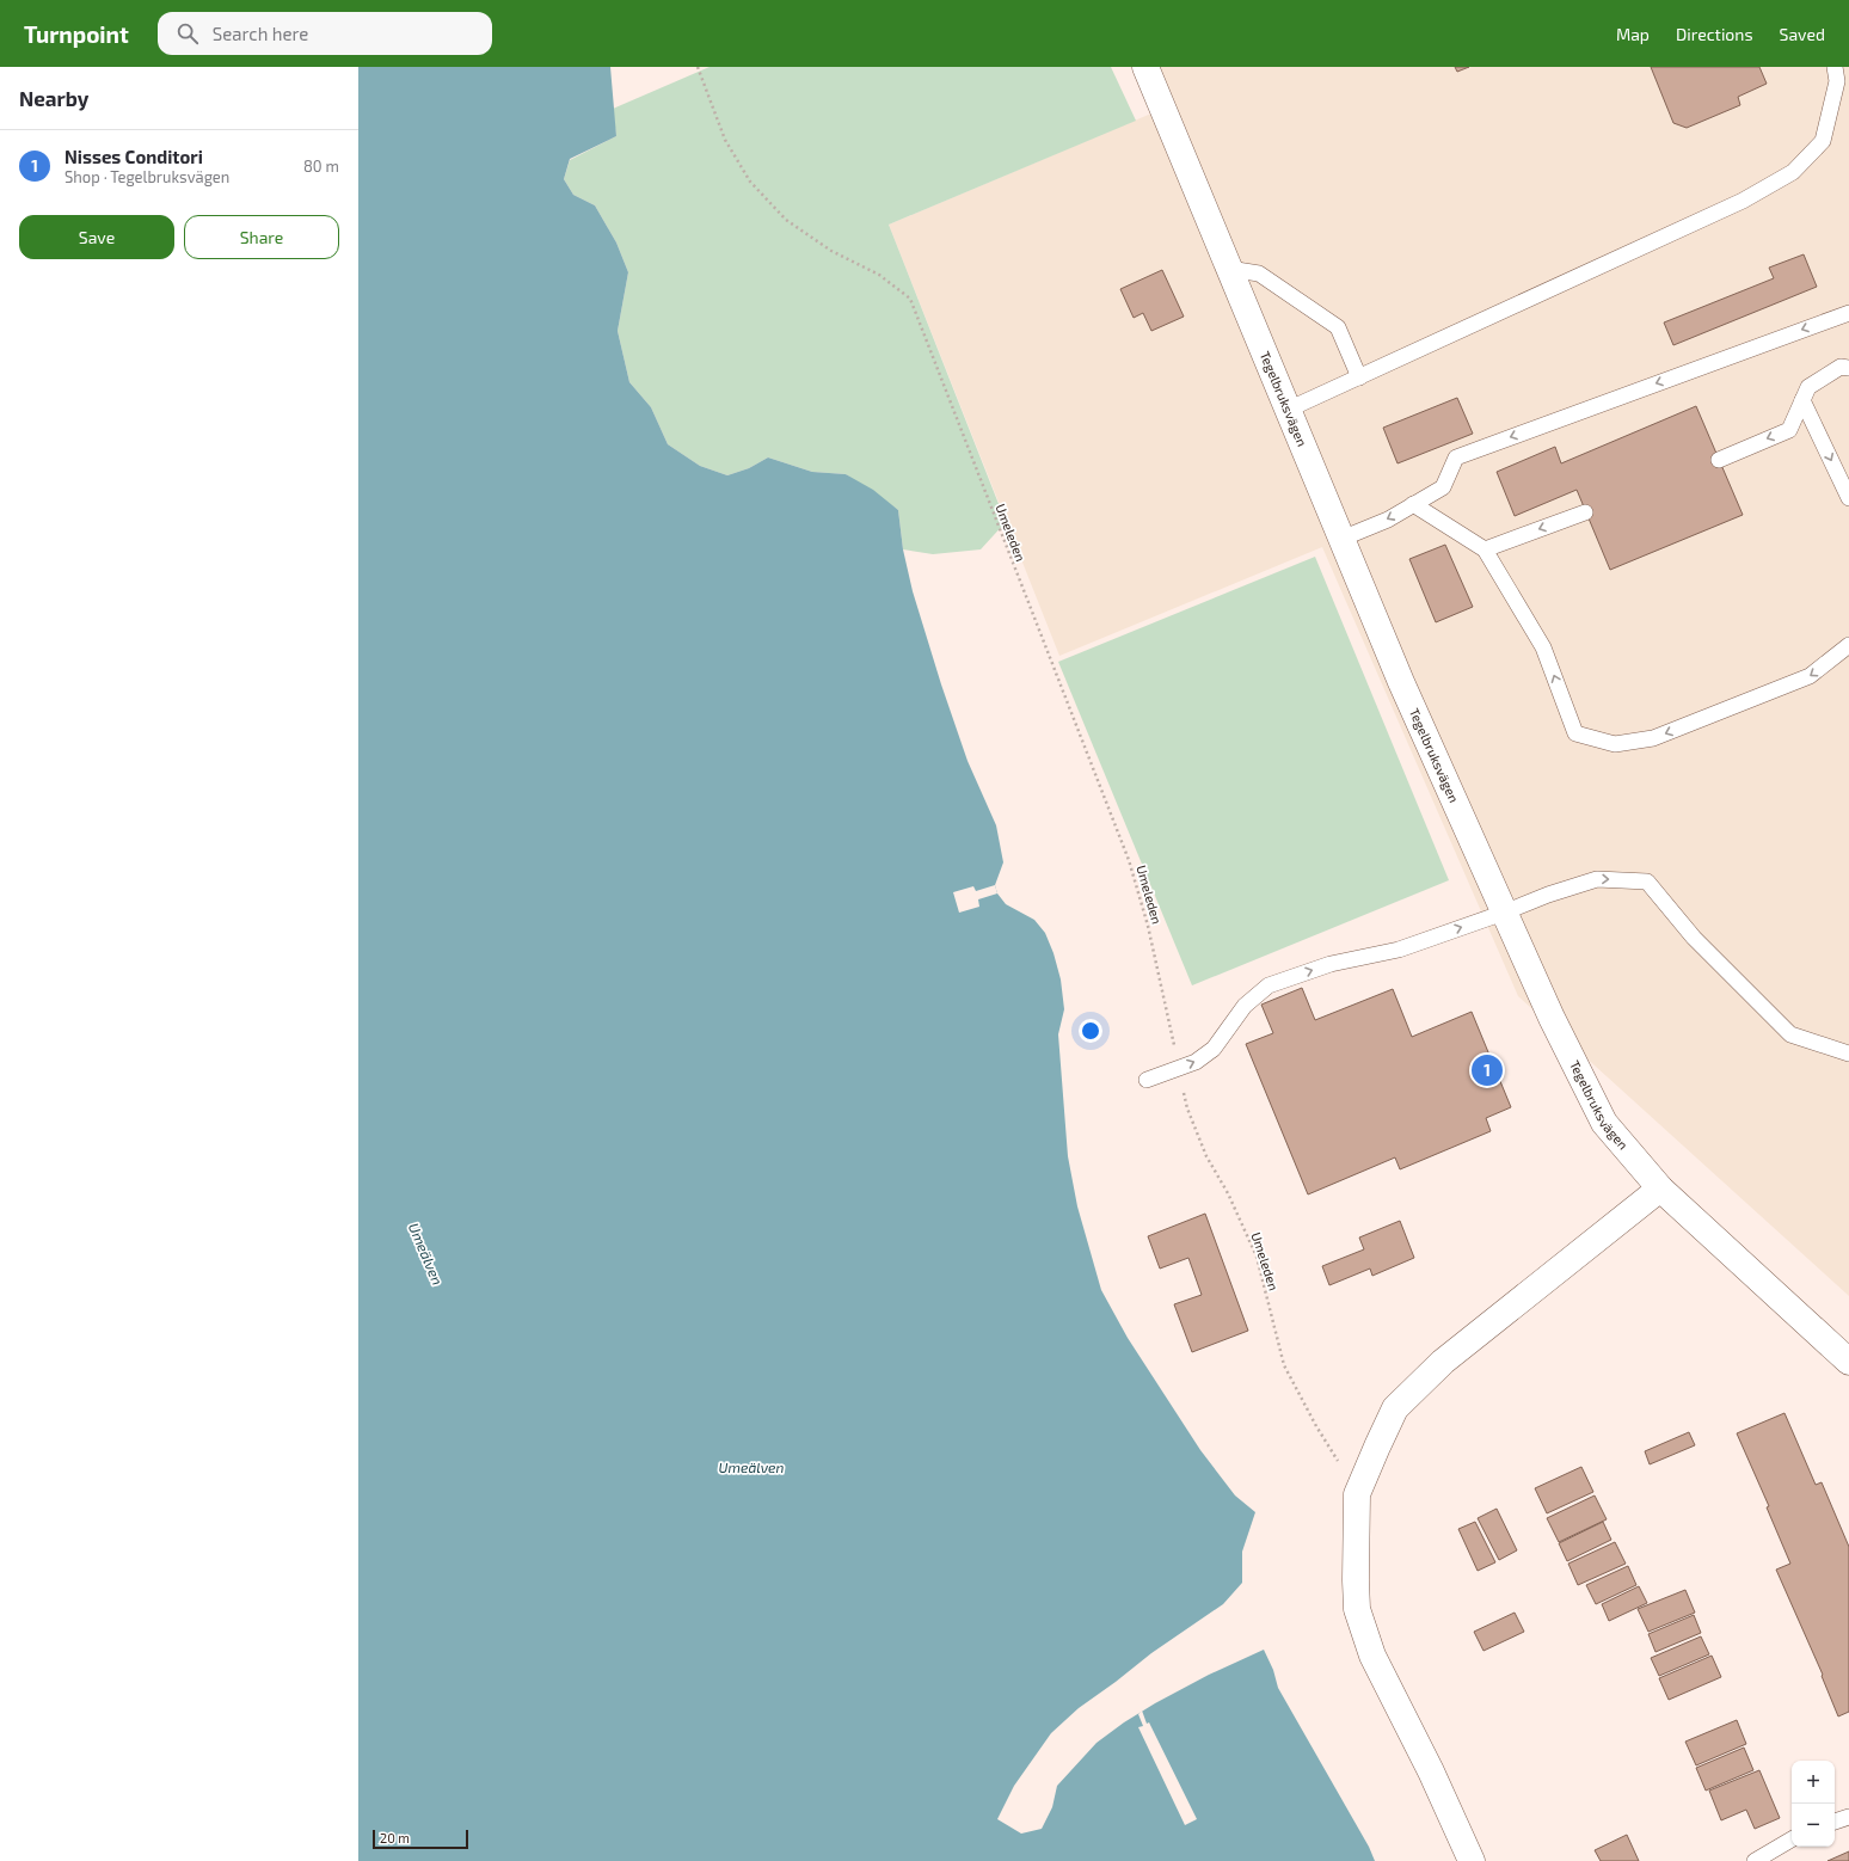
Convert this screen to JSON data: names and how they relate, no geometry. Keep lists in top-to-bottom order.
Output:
{
  "streets": {
    "street": ["Tegelbruksvägen"],
    "path": ["Umeleden"]
  },
  "water": ["Umeälven"],
  "scale_bar": "20 m",
  "page": {
    "header": "Turnpoint",
    "search": "Search here",
    "nav": ["Map", "Directions", "Saved"],
    "heading": "Nearby",
    "list": [
      {
        "mark": "1",
        "name": "Nisses Conditori",
        "note": "Shop · Tegelbruksvägen",
        "value": "80 m"
      }
    ],
    "buttons": ["Save", "Share"],
    "pins": "1",
    "map_buttons": ["+", "−"],
    "scale": "20 m"
  }
}
